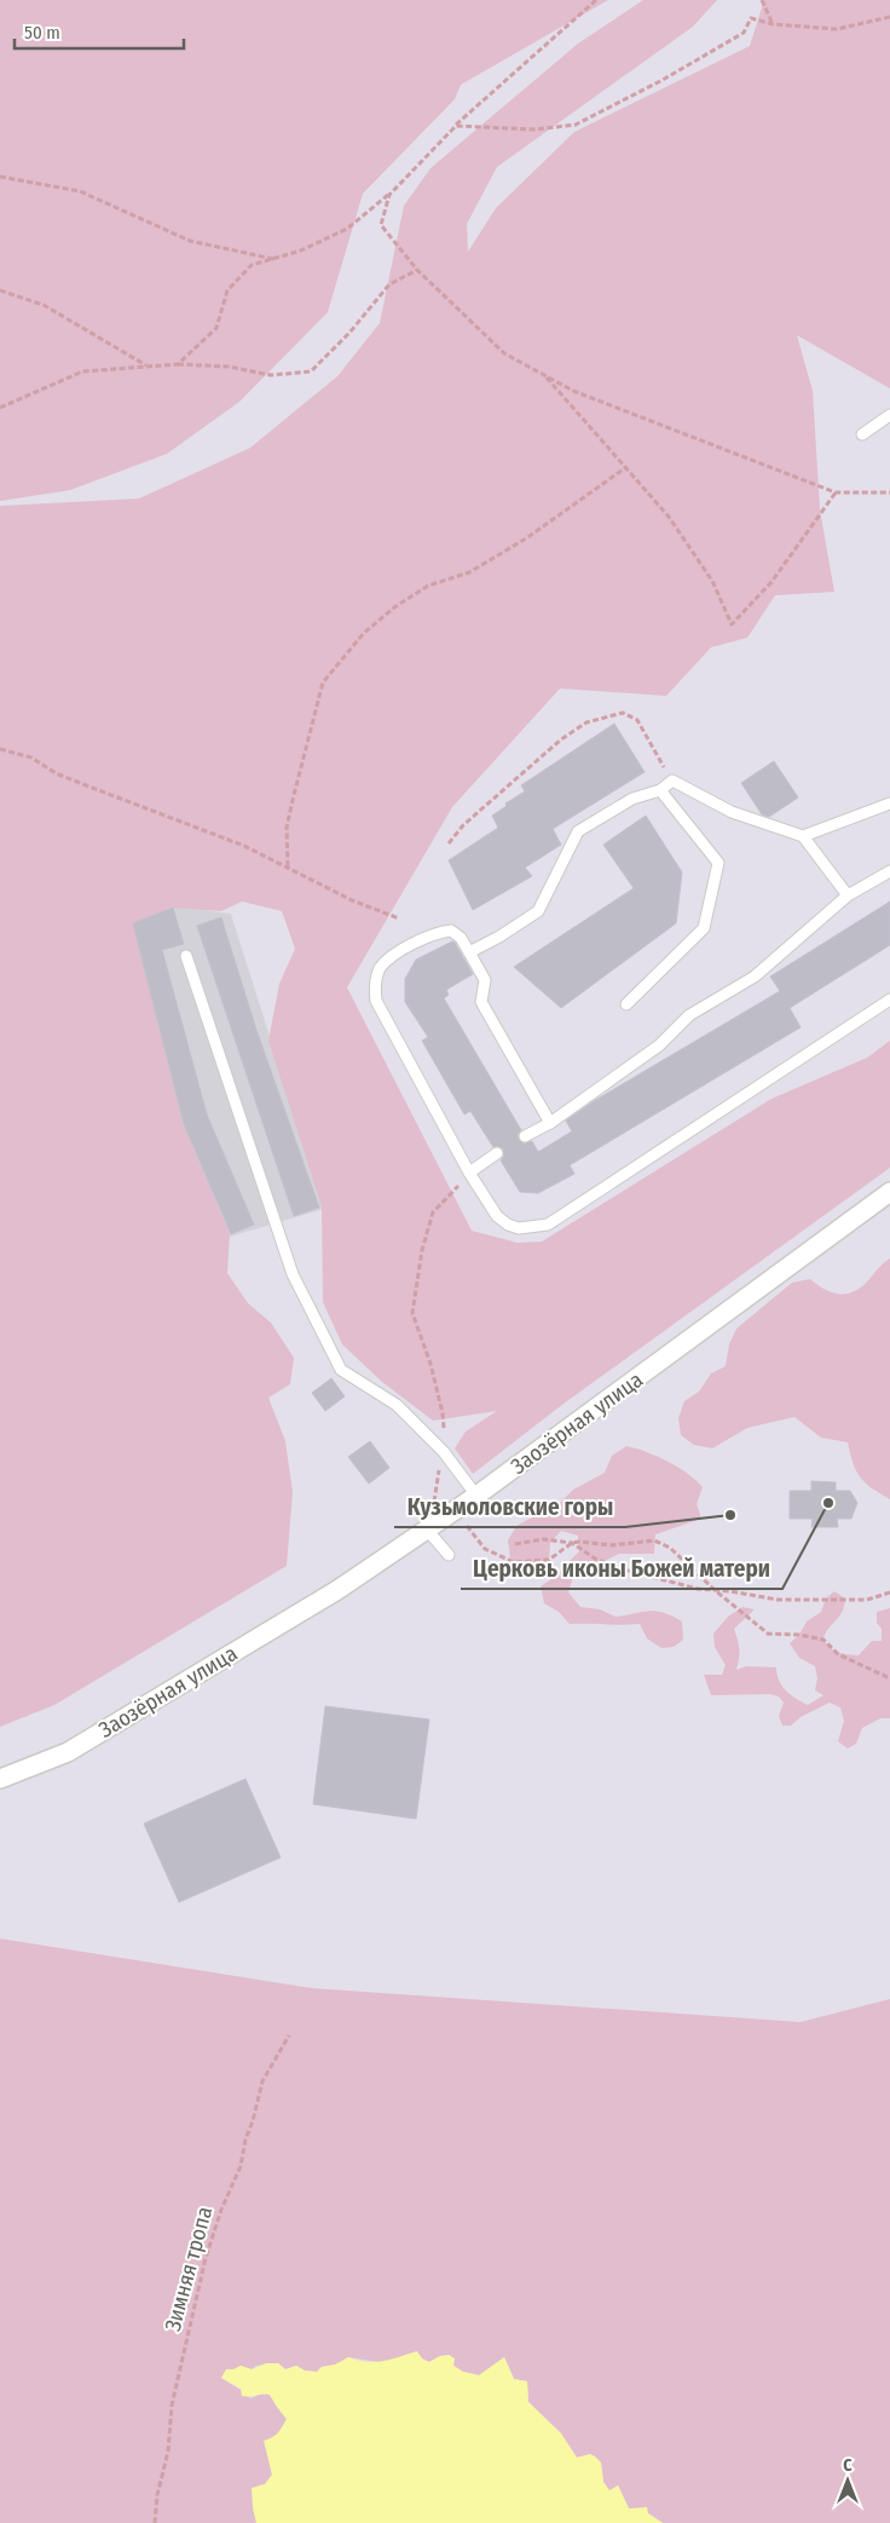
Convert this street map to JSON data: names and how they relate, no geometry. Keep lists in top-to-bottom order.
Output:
{
  "streets": {
    "street": ["Заозёрная улица"],
    "path": ["Зимняя тропа"]
  },
  "places": ["Церковь иконы Божей матери", "Кузьмоловские горы"],
  "scale_bar": "50 m",
  "north": "top"
}
